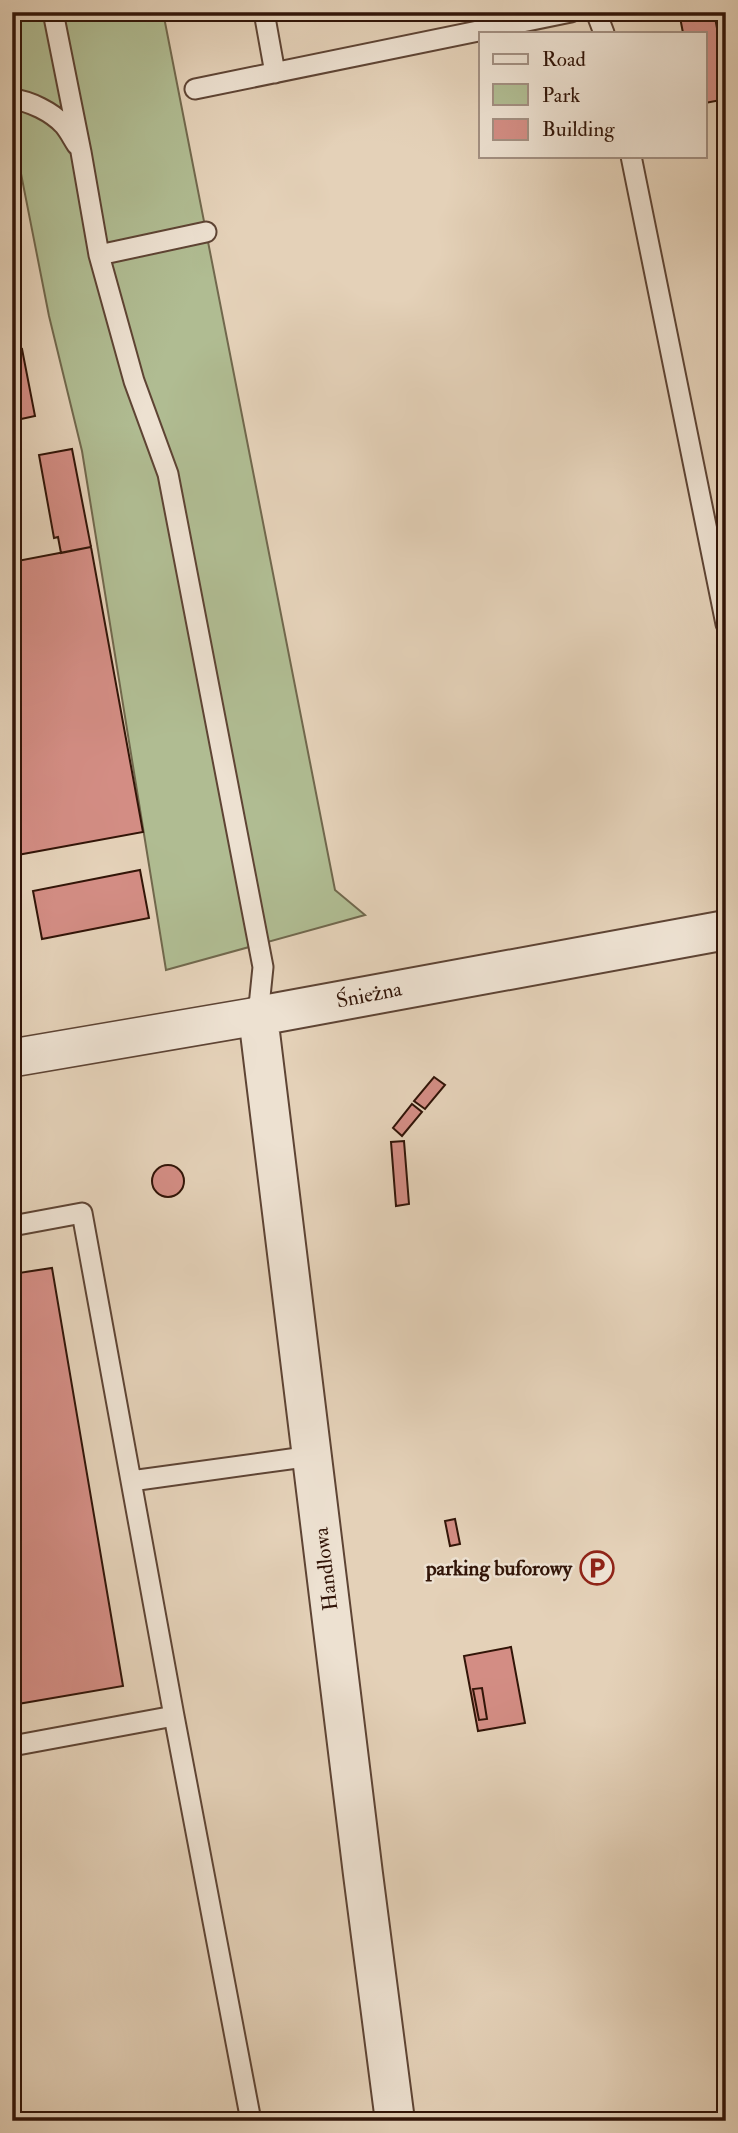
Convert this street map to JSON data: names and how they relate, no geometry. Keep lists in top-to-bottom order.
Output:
{
  "streets": {
    "street": ["Śnieżna", "Handlowa"]
  },
  "crossings": [
    ["Śnieżna", "Handlowa"]
  ],
  "places": {
    "parking": ["parking buforowy"]
  },
  "legend": ["Road", "Park", "Building"]
}
